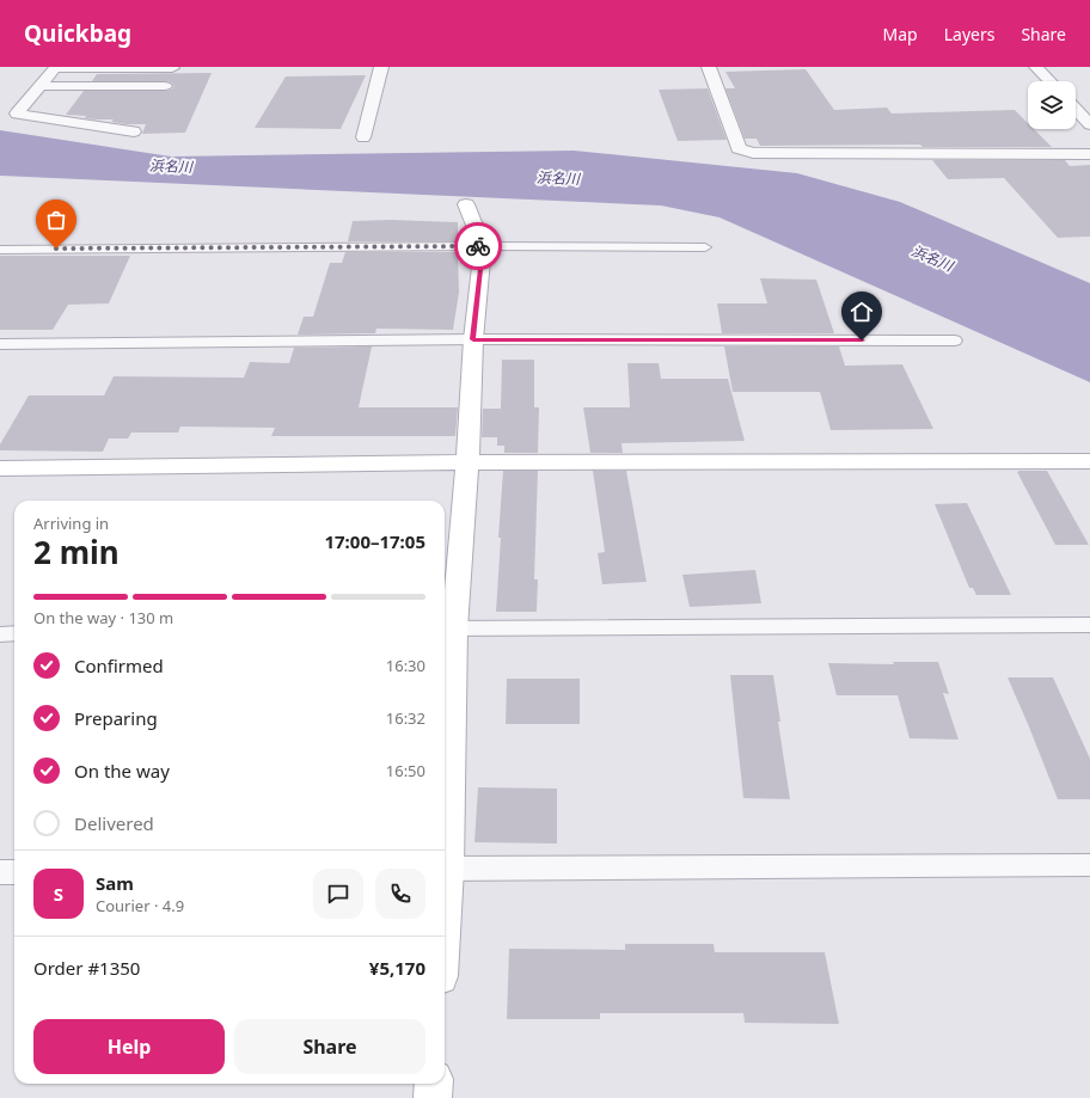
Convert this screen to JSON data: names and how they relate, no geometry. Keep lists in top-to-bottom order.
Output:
{
  "water": ["浜名川"],
  "page": {
    "header": "Quickbag",
    "nav": ["Map", "Layers", "Share"],
    "heading": ["2 min", "Arriving in", "17:00–17:05"],
    "panel": [
      "Sam",
      "Courier · 4.9",
      "Order #1350",
      "¥5,170"
    ],
    "bar": "On the way · 130 m",
    "list": [
      ["Confirmed", "16:30"],
      ["Preparing", "16:32"],
      ["On the way", "16:50"],
      "Delivered"
    ],
    "round": "S",
    "buttons": ["Help", "Share"]
  }
}
